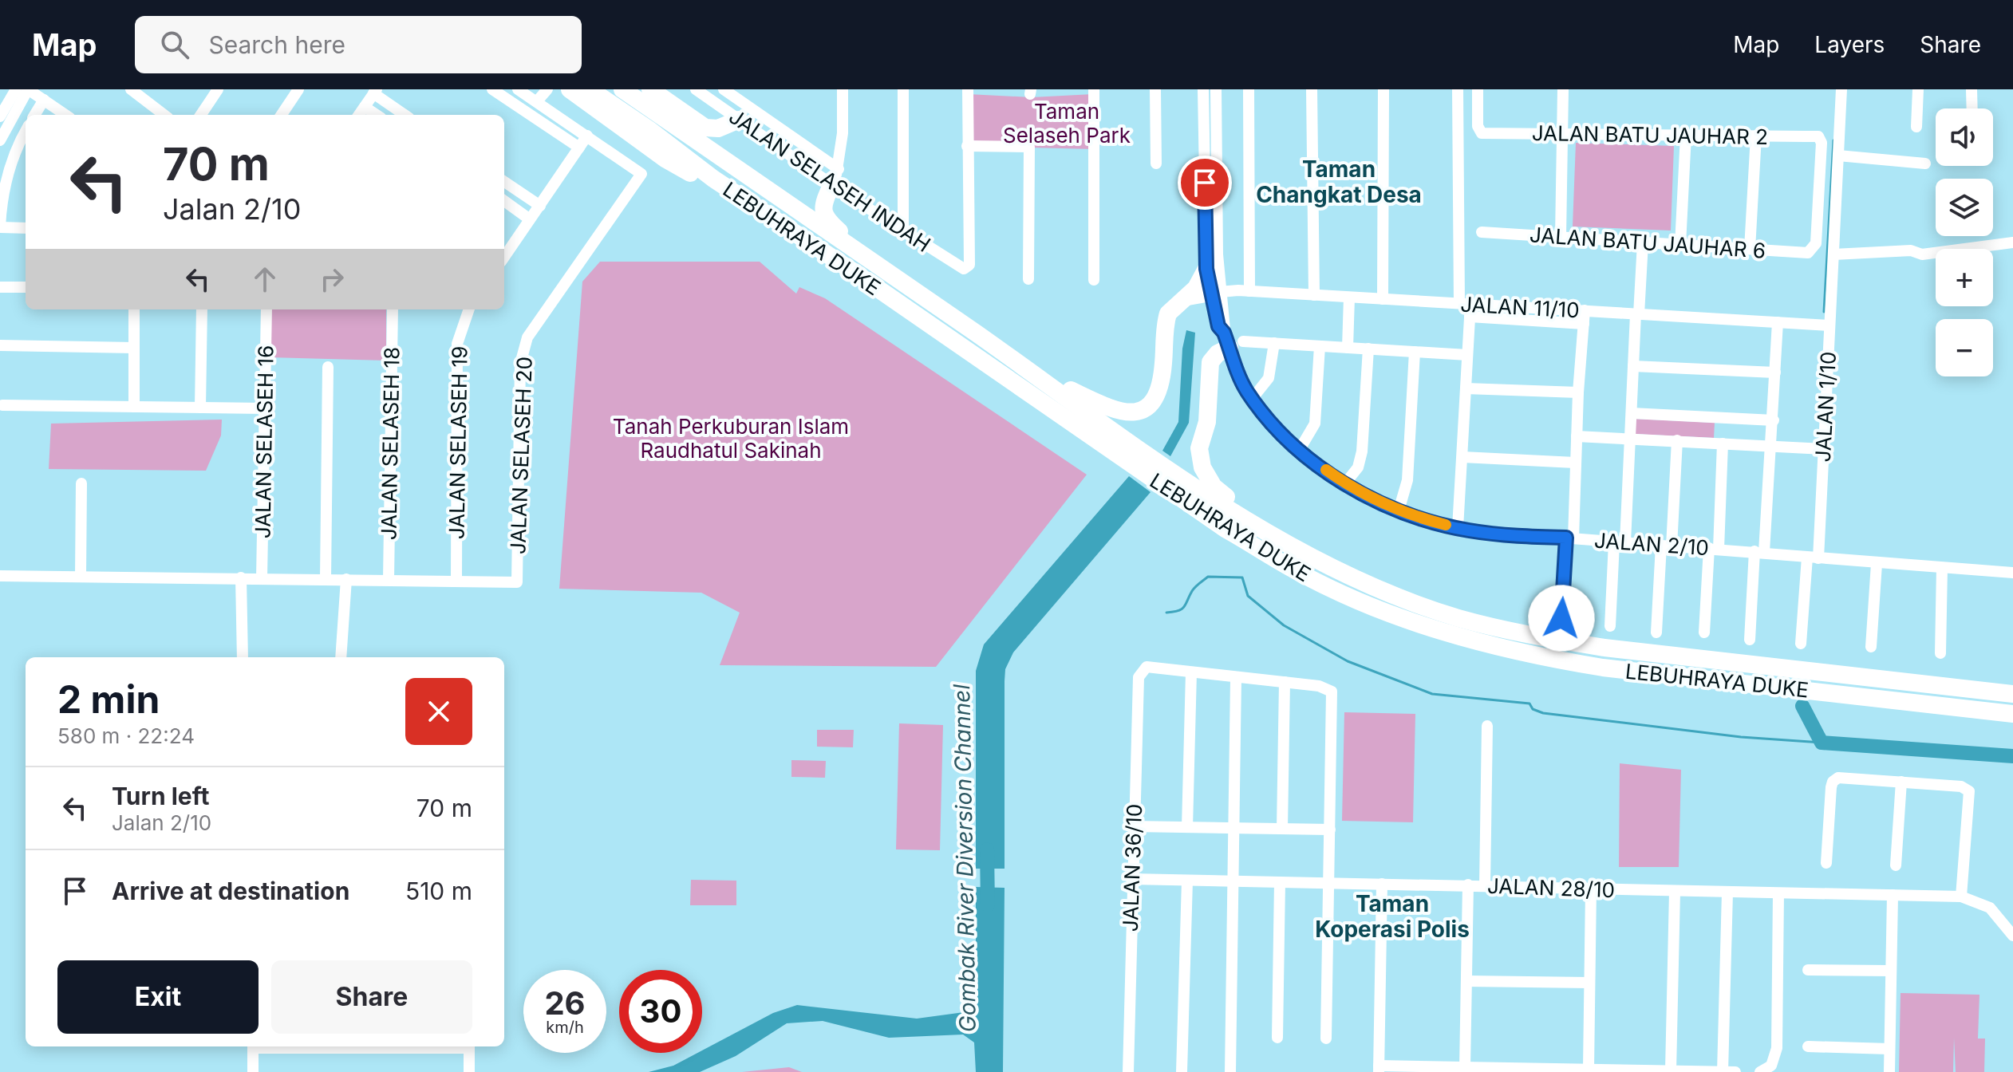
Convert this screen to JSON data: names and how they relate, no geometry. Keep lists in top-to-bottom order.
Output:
{
  "streets": {
    "highway": ["LEBUHRAYA DUKE"],
    "street": [
      "JALAN BATU JAUHAR 2",
      "JALAN SELASEH INDAH",
      "JALAN BATU JAUHAR 6",
      "JALAN 11/10",
      "JALAN 1/10",
      "JALAN SELASEH 16",
      "JALAN SELASEH 19",
      "JALAN SELASEH 18",
      "JALAN SELASEH 20",
      "JALAN 2/10",
      "JALAN 36/10",
      "JALAN 28/10"
    ]
  },
  "crossings": [
    ["JALAN BATU JAUHAR 2", "JALAN BATU JAUHAR 6"],
    ["JALAN 11/10", "JALAN 1/10"],
    ["JALAN 11/10", "JALAN 2/10"],
    ["JALAN 1/10", "JALAN 2/10"],
    ["JALAN SELASEH 19", "JALAN SELASEH 20"],
    ["JALAN 36/10", "JALAN 28/10"]
  ],
  "districts": ["Taman Changkat Desa", "Taman Koperasi Polis"],
  "water": ["Gombak River Diversion Channel"],
  "parks": ["Taman Selaseh Park", "Tanah Perkuburan Islam Raudhatul Sakinah"],
  "page": {
    "header": "Map",
    "search": "Search here",
    "nav": ["Map", "Layers", "Share"],
    "map_buttons": ["+", "−"],
    "turn": ["70 m", "Jalan 2/10"],
    "heading": ["2 min", "580 m · 22:24"],
    "list": [
      {
        "name": "Turn left",
        "note": "Jalan 2/10",
        "value": "70 m"
      },
      {
        "name": "Arrive at destination",
        "value": "510 m"
      }
    ],
    "buttons": ["Exit", "Share"],
    "speed": "26 km/h",
    "limit": "30"
  }
}
